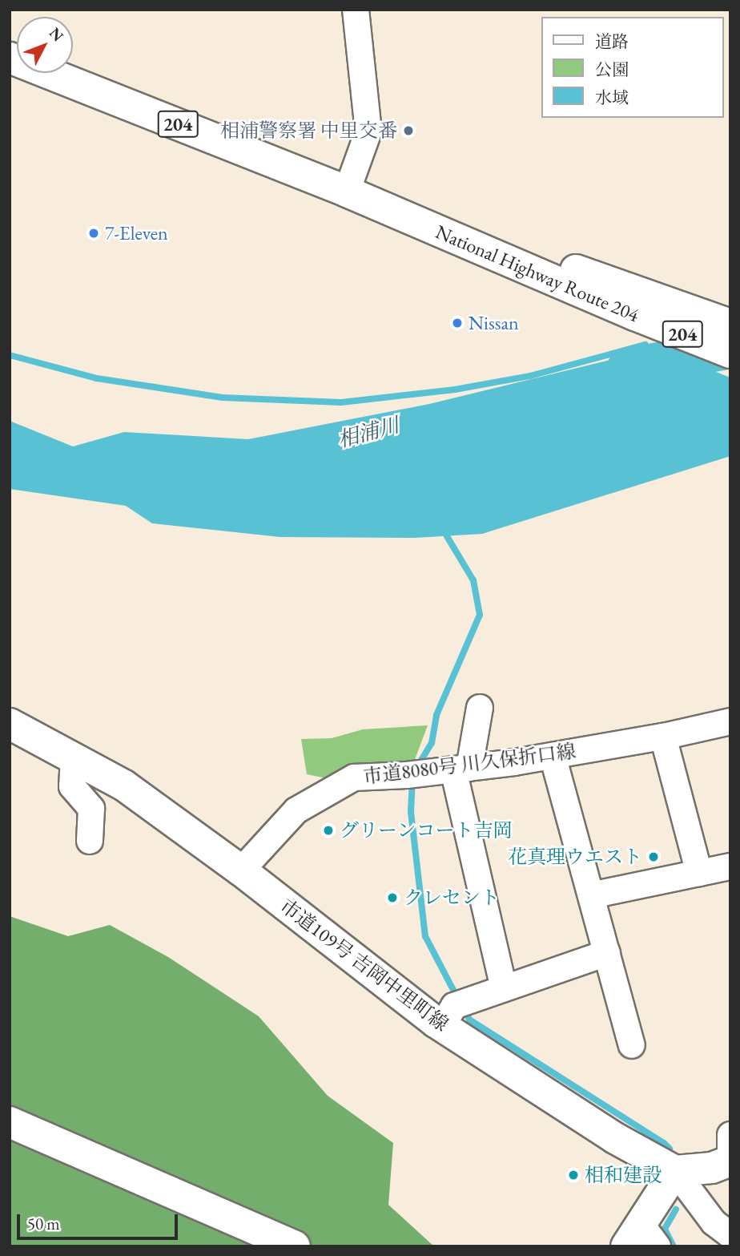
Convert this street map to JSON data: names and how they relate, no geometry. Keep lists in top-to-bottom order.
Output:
{
  "streets": {
    "main road": ["204", "National Highway Route 204", "市道109号 吉岡中里町線"],
    "street": ["市道8080号 川久保折口線"]
  },
  "crossings": [
    ["市道8080号 川久保折口線", "市道109号 吉岡中里町線"]
  ],
  "water": ["相浦川"],
  "places": [
    "相浦警察署 中里交番",
    "7-Eleven",
    "Nissan",
    "グリーンコート吉岡",
    "花真理ウエスト",
    "クレセント",
    "相和建設"
  ],
  "legend": ["道路", "公園", "水域"],
  "scale_bar": "50 m",
  "north": "top right"
}
